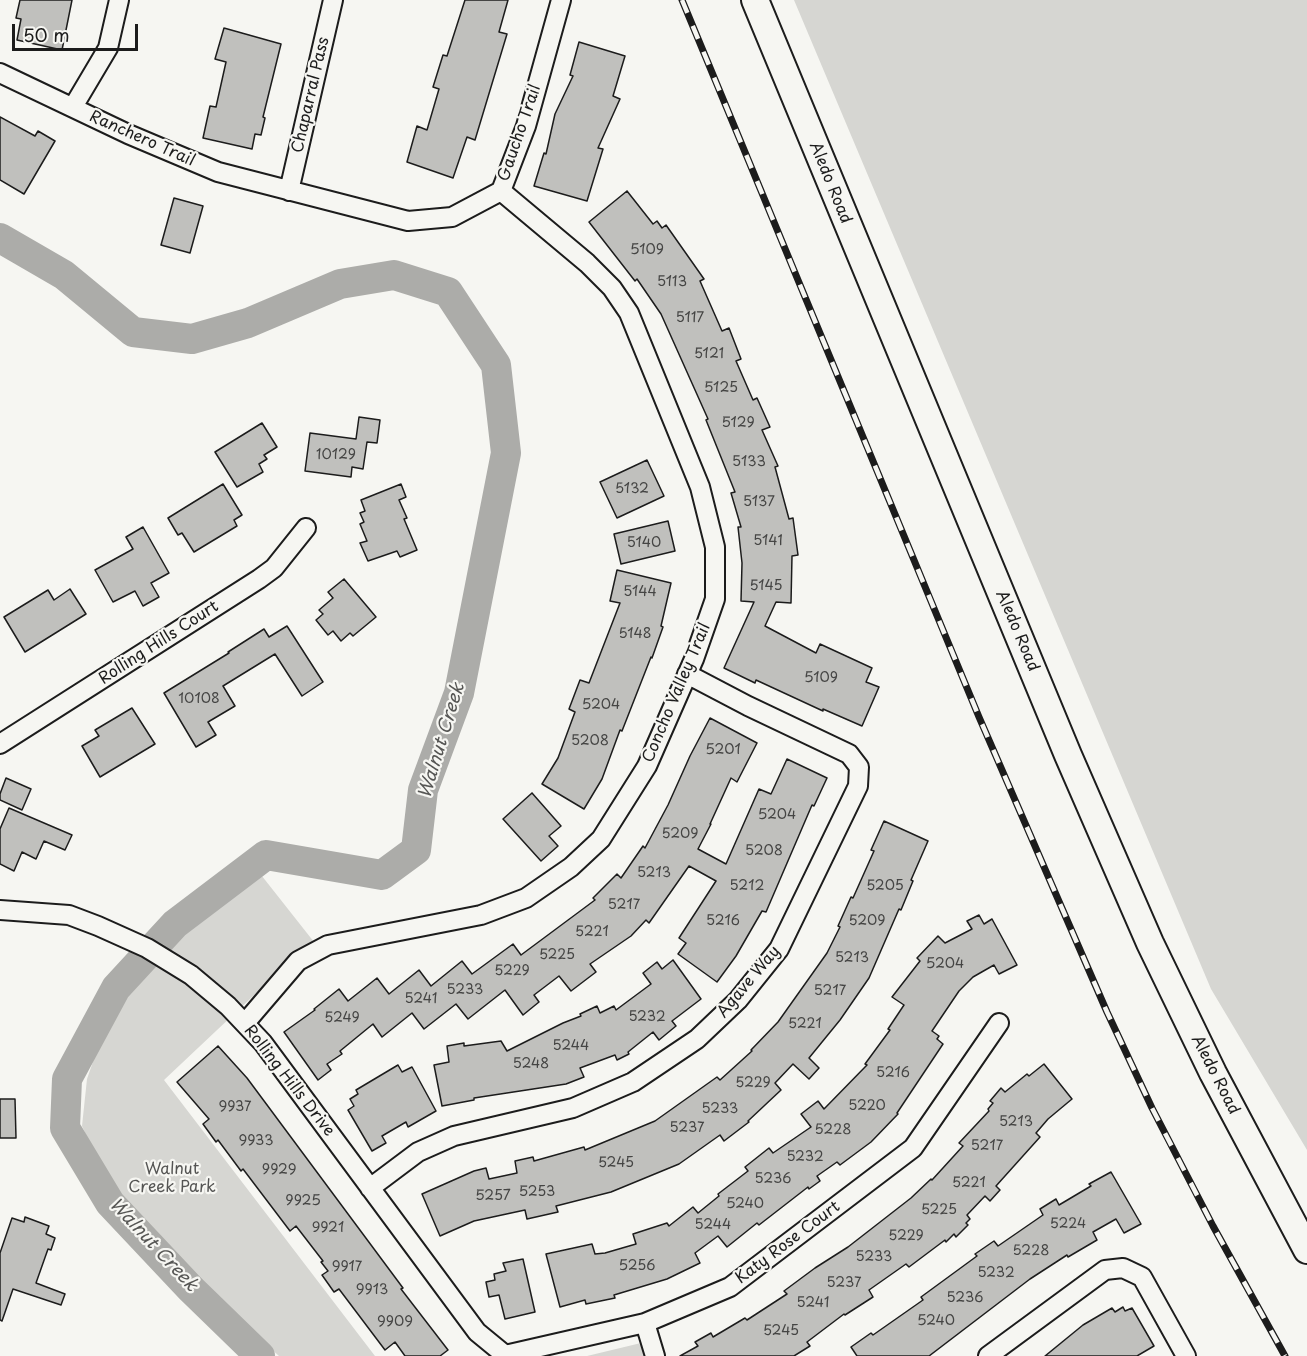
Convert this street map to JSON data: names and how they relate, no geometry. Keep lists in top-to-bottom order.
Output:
{
  "streets": {
    "street": [
      "Chaparral Pass",
      "Gaucho Trail",
      "Ranchero Trail",
      "Aledo Road",
      "Rolling Hills Court",
      "Concho Valley Trail",
      "Agave Way",
      "Rolling Hills Drive",
      "Katy Rose Court"
    ]
  },
  "crossings": [
    ["Chaparral Pass", "Gaucho Trail"],
    ["Chaparral Pass", "Ranchero Trail"],
    ["Gaucho Trail", "Ranchero Trail"],
    ["Gaucho Trail", "Concho Valley Trail"],
    ["Concho Valley Trail", "Agave Way"],
    ["Concho Valley Trail", "Rolling Hills Drive"],
    ["Agave Way", "Rolling Hills Drive"],
    ["Rolling Hills Drive", "Katy Rose Court"]
  ],
  "water": ["Walnut Creek"],
  "parks": ["Walnut Creek Park"],
  "house_numbers": [
    "5109",
    "5113",
    "5117",
    "5121",
    "5125",
    "5129",
    "10129",
    "5133",
    "5132",
    "5137",
    "5141",
    "5140",
    "5145",
    "5144",
    "5148",
    "5109",
    "10108",
    "5204",
    "5208",
    "5201",
    "5204",
    "5209",
    "5208",
    "5213",
    "5212",
    "5205",
    "5217",
    "5216",
    "5209",
    "5221",
    "5225",
    "5213",
    "5204",
    "5229",
    "5233",
    "5217",
    "5241",
    "5232",
    "5249",
    "5221",
    "5244",
    "5248",
    "5216",
    "5229",
    "5220",
    "9937",
    "5233",
    "5213",
    "5237",
    "5228",
    "9933",
    "5217",
    "5232",
    "5245",
    "9929",
    "5236",
    "5221",
    "5253",
    "5257",
    "9925",
    "5240",
    "5225",
    "5224",
    "5244",
    "9921",
    "5229",
    "5228",
    "5233",
    "5256",
    "9917",
    "5232",
    "5237",
    "9913",
    "5236",
    "5241",
    "5240",
    "9909",
    "5245"
  ],
  "scale_bar": "50 m"
}
